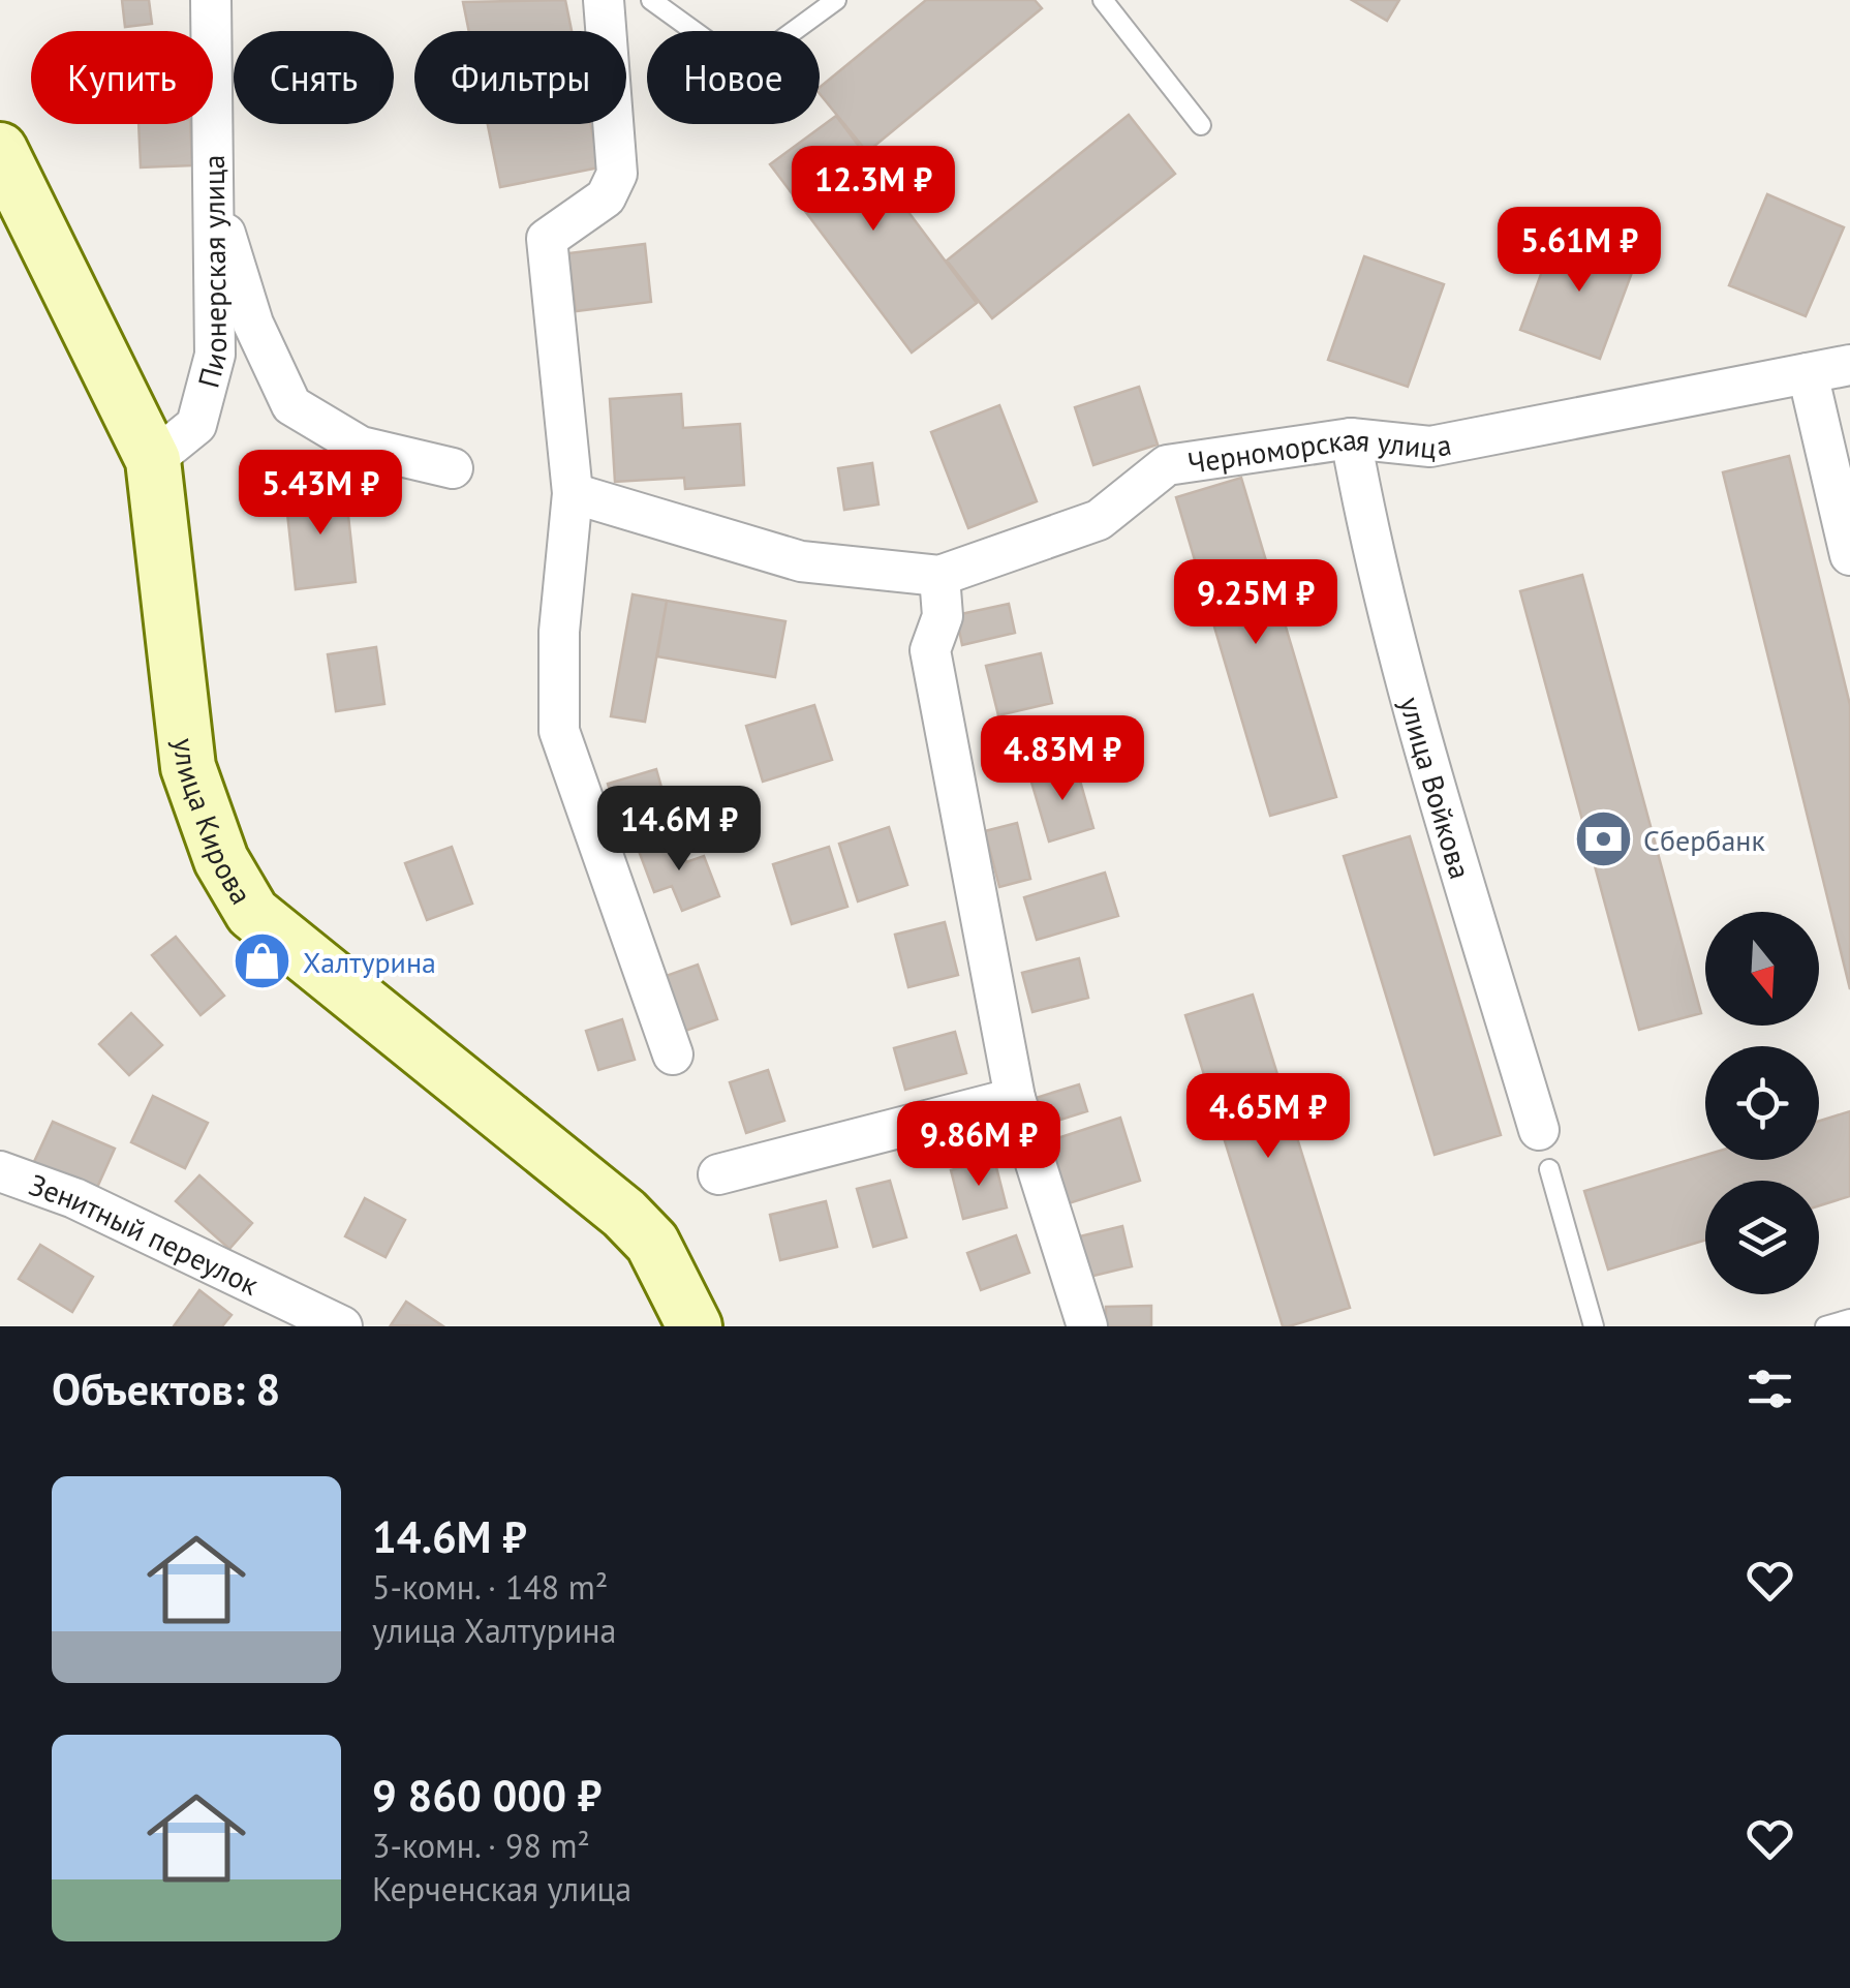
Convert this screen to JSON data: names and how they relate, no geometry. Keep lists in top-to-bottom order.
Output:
{
  "streets": {
    "main road": ["улица Кирова"],
    "street": [
      "Пионерская улица",
      "Черноморская улица",
      "улица Войкова",
      "Зенитный переулок"
    ]
  },
  "crossings": [
    ["Пионерская улица", "улица Кирова"],
    ["Черноморская улица", "улица Войкова"]
  ],
  "places": {
    "bank": ["Сбербанк"],
    "shop": ["Халтурина"]
  },
  "north": "bottom",
  "page": {
    "chip": [
      "Купить",
      "Снять",
      "Фильтры",
      "Новое"
    ],
    "price": [
      "12.3M ₽",
      "5.61M ₽",
      "5.43M ₽",
      "9.25M ₽",
      "4.83M ₽",
      "14.6M ₽",
      "4.65M ₽",
      "9.86M ₽"
    ],
    "heading": "Объектов: 8",
    "list": [
      {
        "name": "14.6M ₽",
        "note": "5-комн. · 148 m² · улица Халтурина"
      },
      {
        "name": "9 860 000 ₽",
        "note": "3-комн. · 98 m² · Керченская улица"
      }
    ]
  }
}
